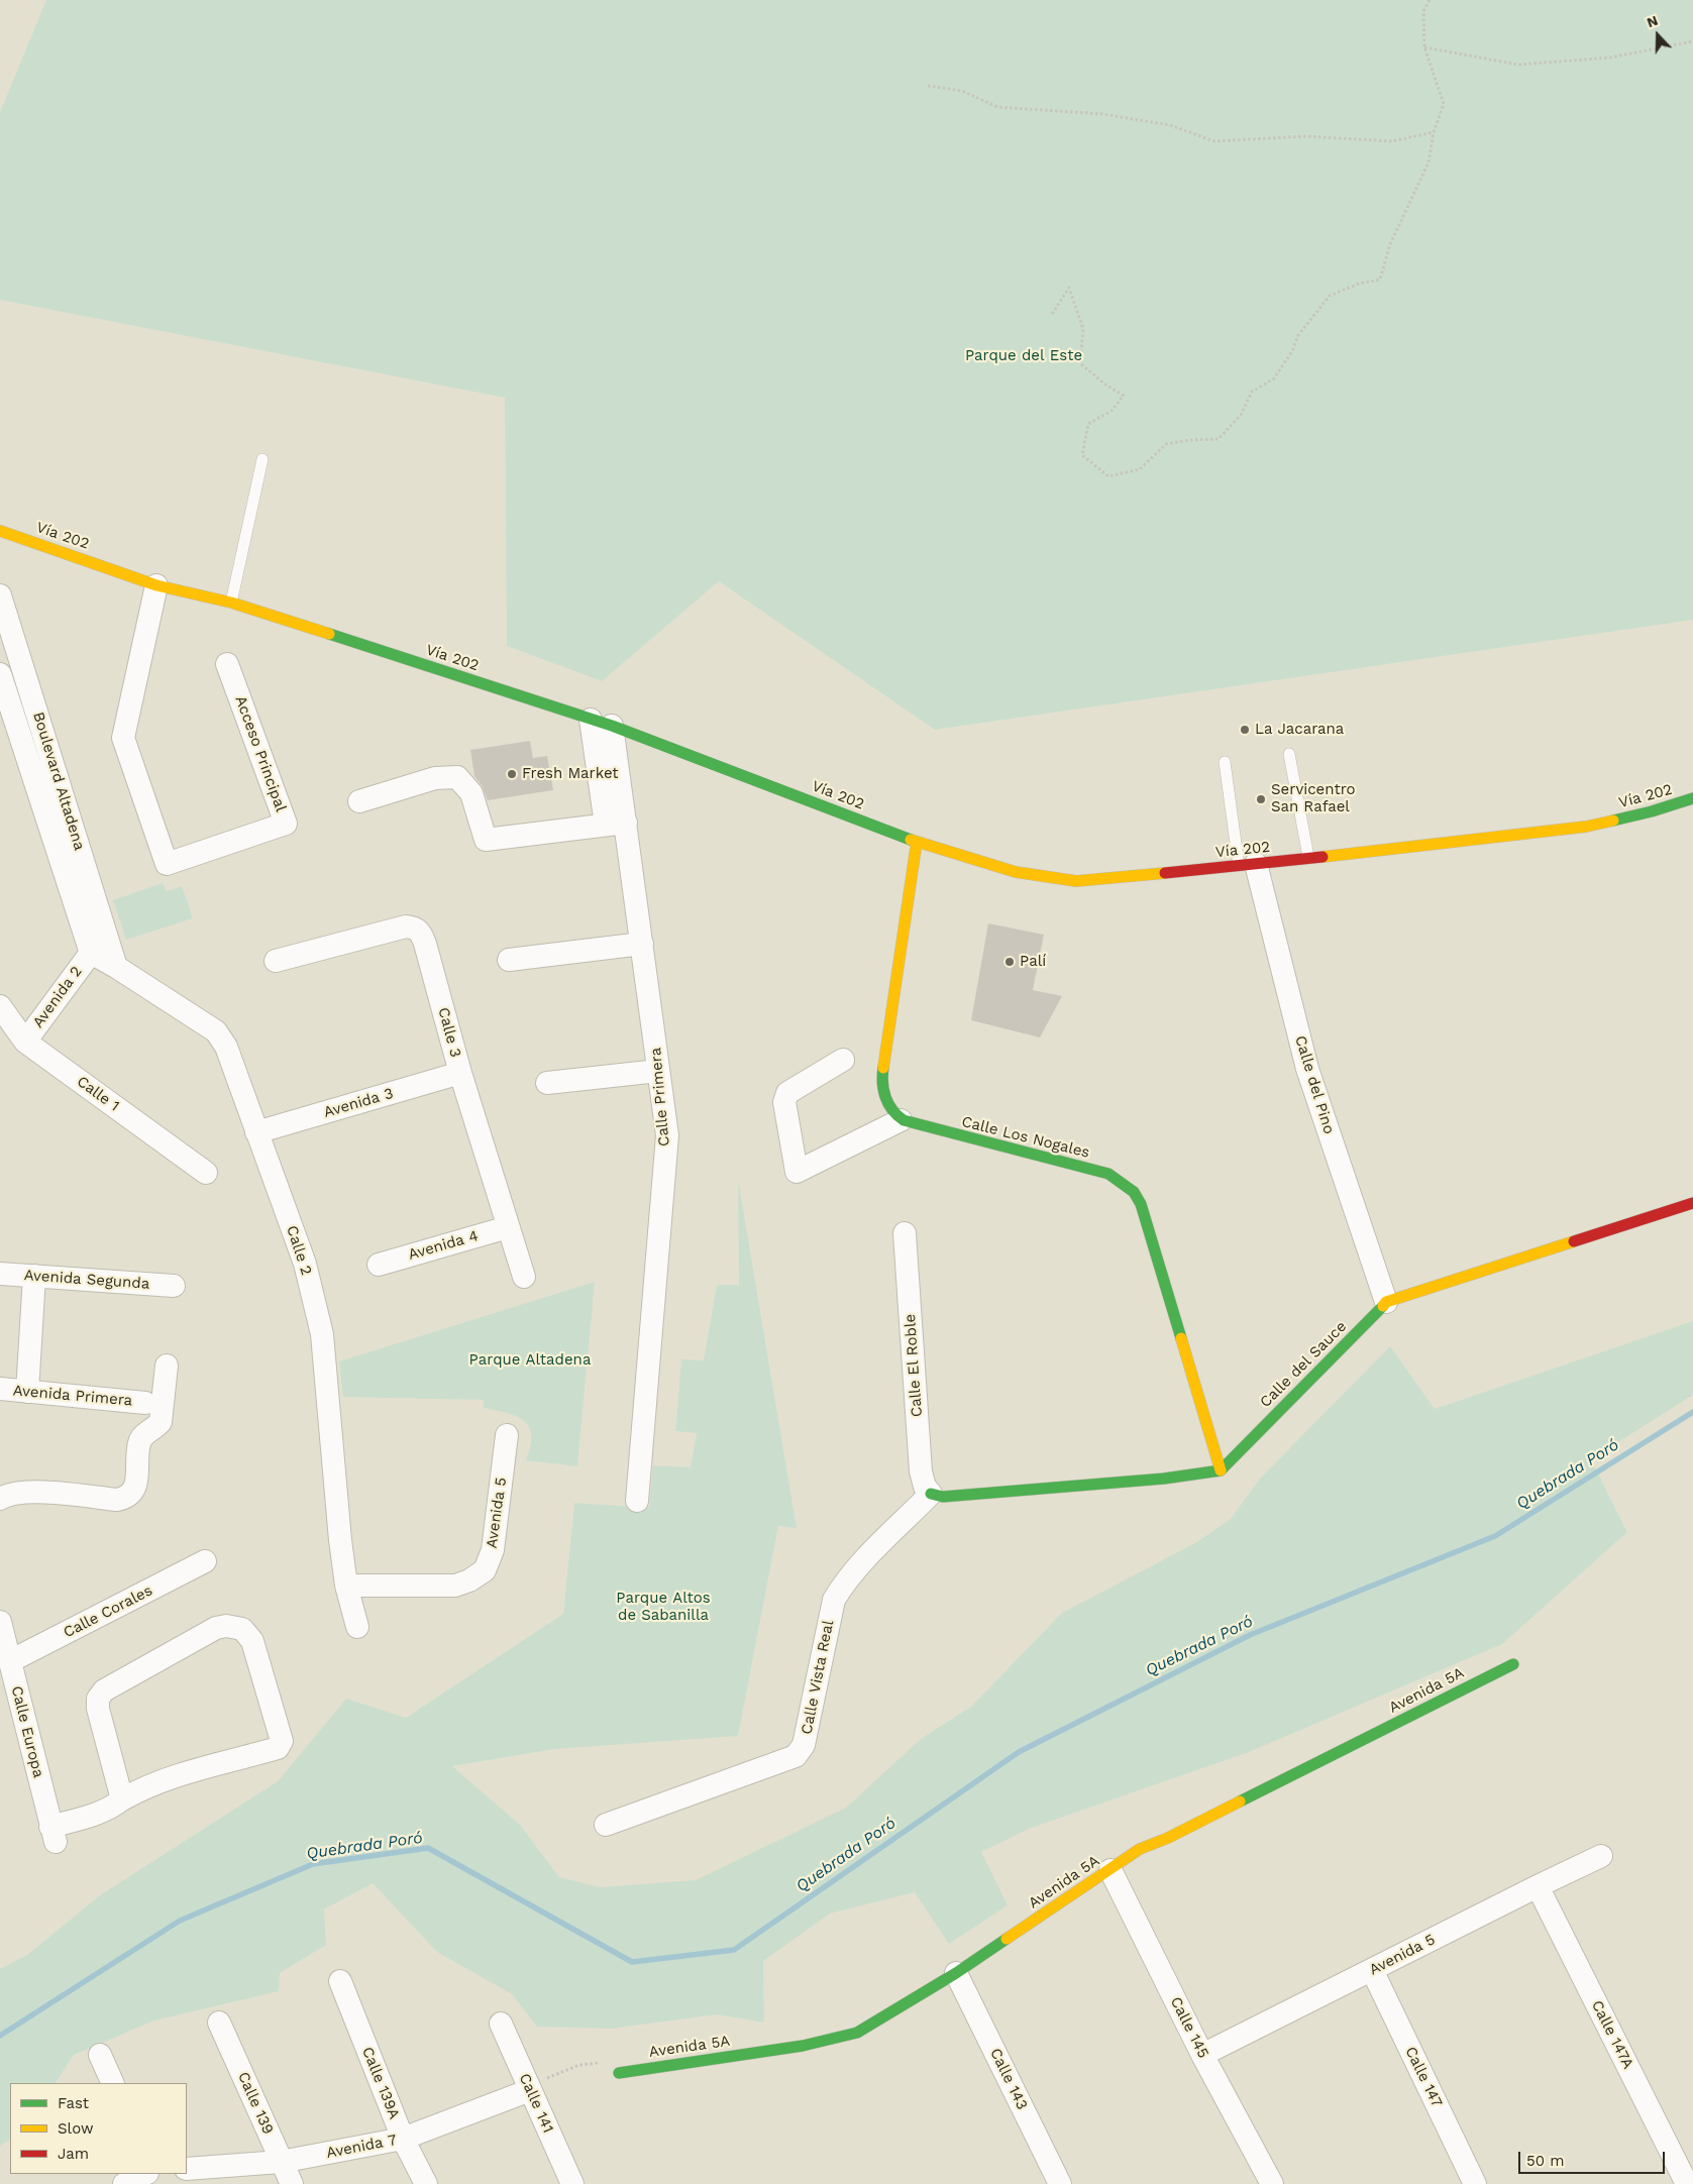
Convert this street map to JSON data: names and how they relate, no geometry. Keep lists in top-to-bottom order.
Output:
{
  "streets": {
    "street": [
      "Vía 202",
      "Acceso Principal",
      "Boulevard Altadena",
      "Avenida 2",
      "Calle 3",
      "Calle del Pino",
      "Calle 1",
      "Calle Primera",
      "Avenida 3",
      "Calle Los Nogales",
      "Avenida 4",
      "Calle 2",
      "Avenida Segunda",
      "Calle del Sauce",
      "Calle El Roble",
      "Avenida Primera",
      "Avenida 5",
      "Calle Corales",
      "Calle Vista Real",
      "Avenida 5A",
      "Calle Europa",
      "Calle 145",
      "Calle 147A",
      "Calle 147",
      "Calle 143",
      "Calle 139A",
      "Calle 139",
      "Calle 141",
      "Avenida 7"
    ]
  },
  "crossings": [
    ["Vía 202", "Acceso Principal"],
    ["Vía 202", "Calle del Pino"],
    ["Vía 202", "Calle Primera"],
    ["Boulevard Altadena", "Avenida 2"],
    ["Boulevard Altadena", "Calle 2"],
    ["Avenida 2", "Calle 1"],
    ["Avenida 2", "Calle 2"],
    ["Calle 3", "Avenida 3"],
    ["Calle 3", "Avenida 4"],
    ["Calle del Pino", "Calle del Sauce"],
    ["Avenida 3", "Calle 2"],
    ["Calle Los Nogales", "Calle del Sauce"],
    ["Calle 2", "Avenida 5"],
    ["Calle El Roble", "Calle Vista Real"],
    ["Avenida 5", "Calle 145"],
    ["Avenida 5", "Calle 147A"],
    ["Avenida 5", "Calle 147"],
    ["Calle Corales", "Calle Europa"],
    ["Avenida 5A", "Calle 145"],
    ["Avenida 5A", "Calle 143"],
    ["Calle 139A", "Avenida 7"],
    ["Calle 139", "Avenida 7"],
    ["Calle 141", "Avenida 7"]
  ],
  "water": ["Quebrada Poró"],
  "parks": ["Parque del Este", "Parque Altadena", "Parque Altos de Sabanilla"],
  "places": [
    "La Jacarana",
    "Fresh Market",
    "Servicentro San Rafael",
    "Palí"
  ],
  "legend": ["Fast", "Slow", "Jam"],
  "scale_bar": "50 m",
  "north": "top"
}
